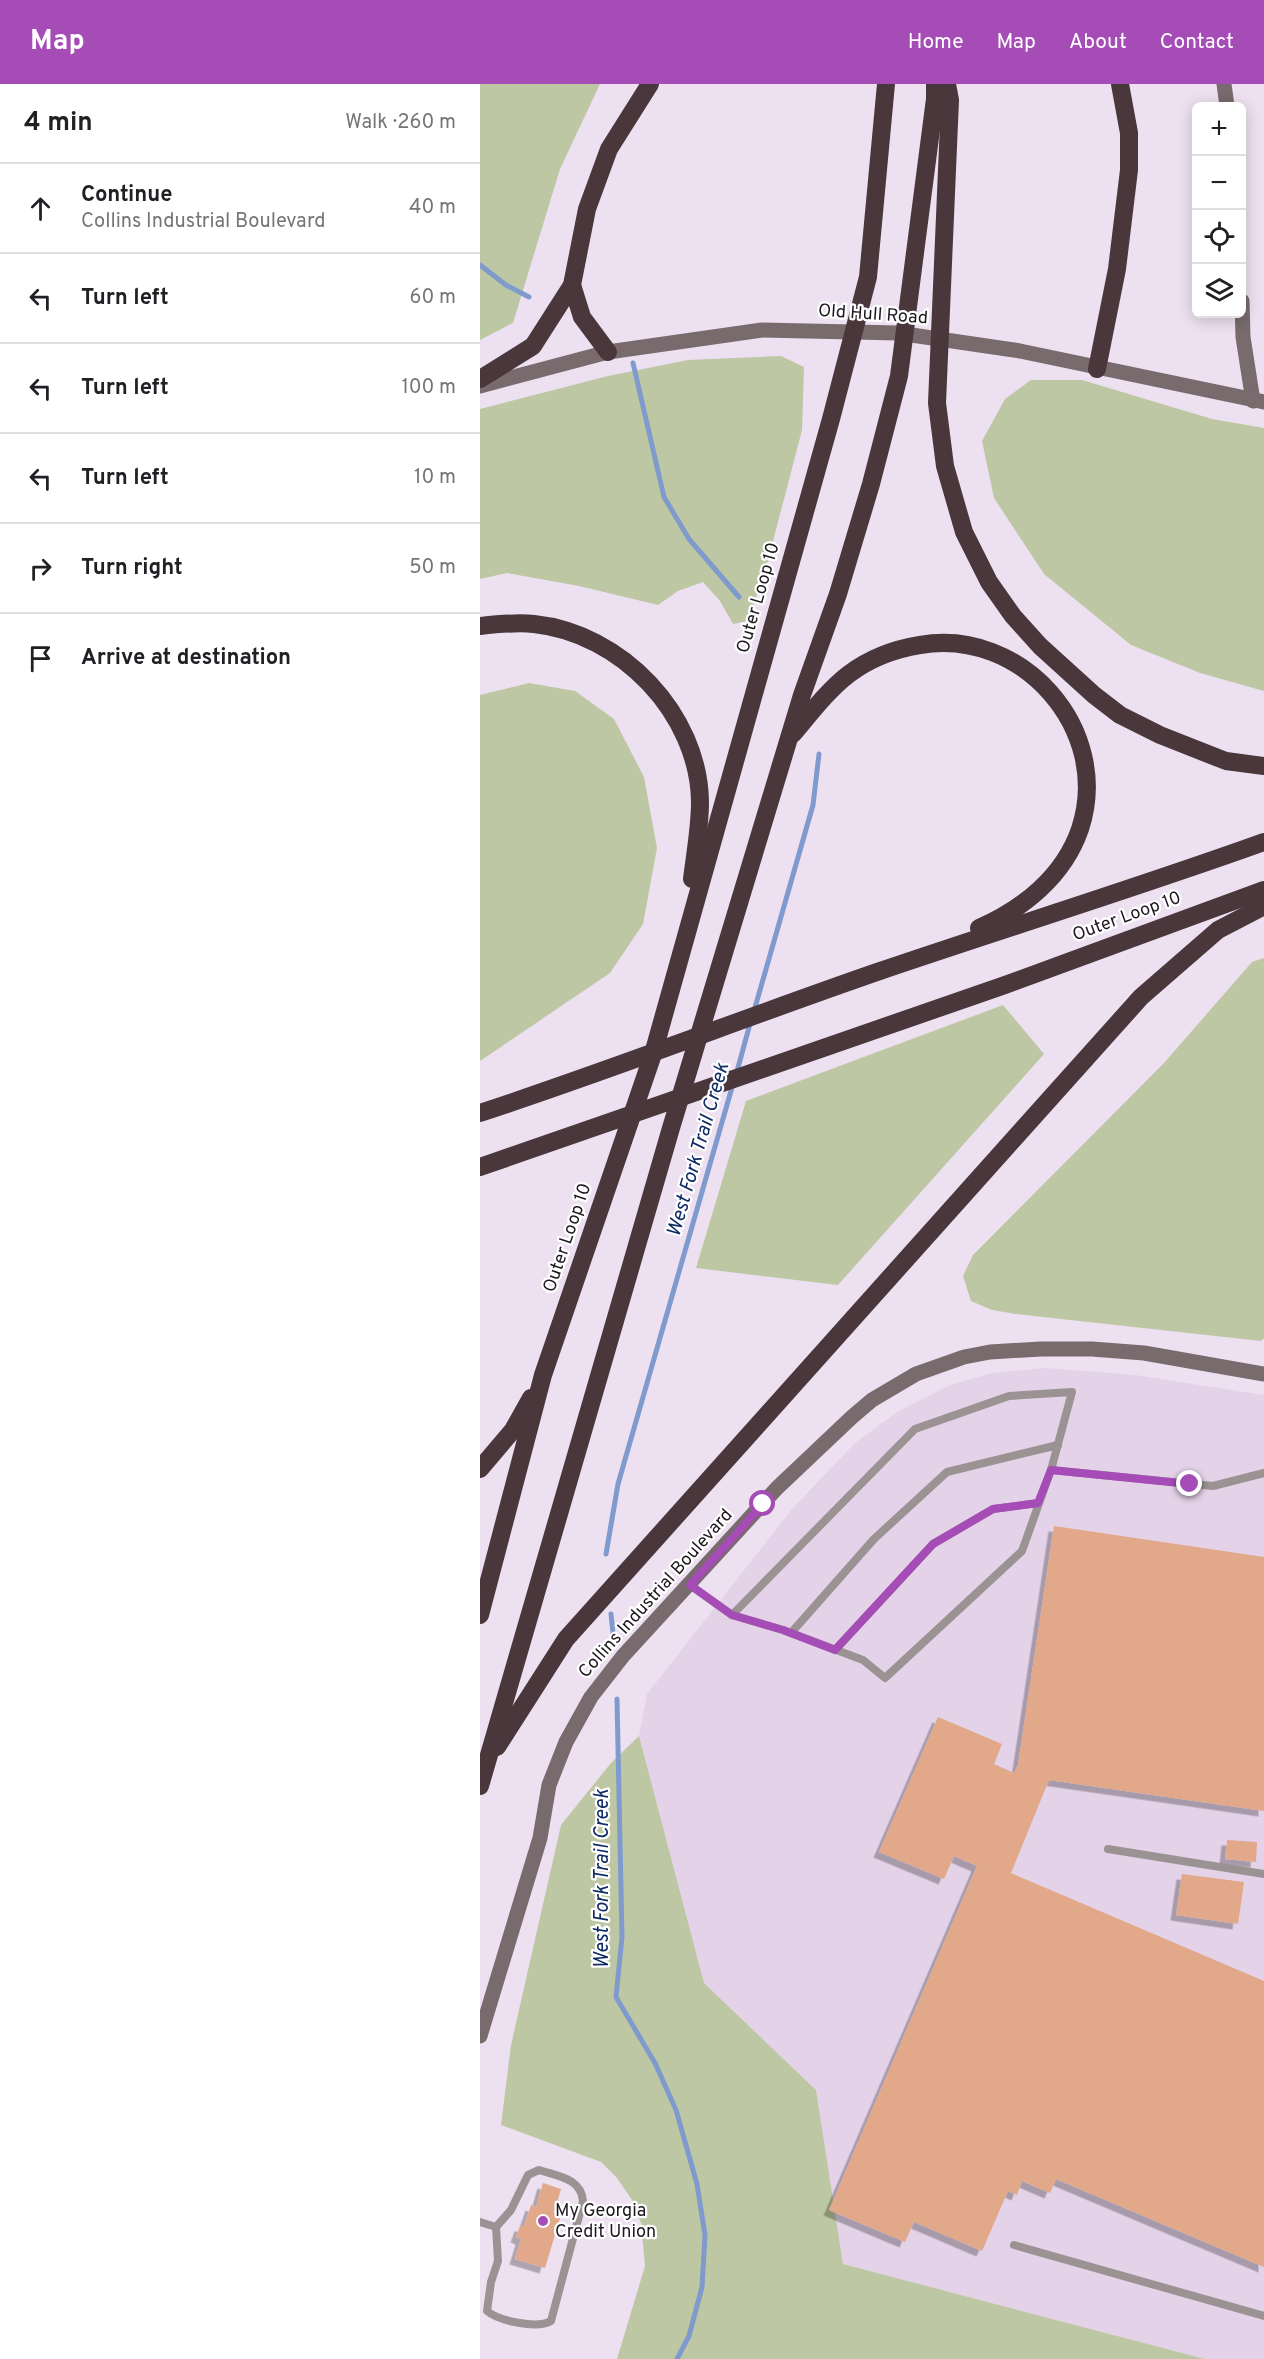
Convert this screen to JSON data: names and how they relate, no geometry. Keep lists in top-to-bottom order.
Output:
{
  "streets": {
    "highway": ["Outer Loop 10"],
    "street": ["Old Hull Road", "Collins Industrial Boulevard"]
  },
  "water": ["West Fork Trail Creek"],
  "places": ["My Georgia Credit Union"],
  "page": {
    "header": "Map",
    "nav": [
      "Home",
      "Map",
      "About",
      "Contact"
    ],
    "heading": ["4 min", "Walk · 260 m"],
    "map_buttons": ["+", "−"],
    "list": [
      ["Continue", "Collins Industrial Boulevard", "40 m"],
      ["Turn left", "60 m"],
      ["Turn left", "100 m"],
      ["Turn left", "10 m"],
      ["Turn right", "50 m"],
      "Arrive at destination"
    ]
  }
}
